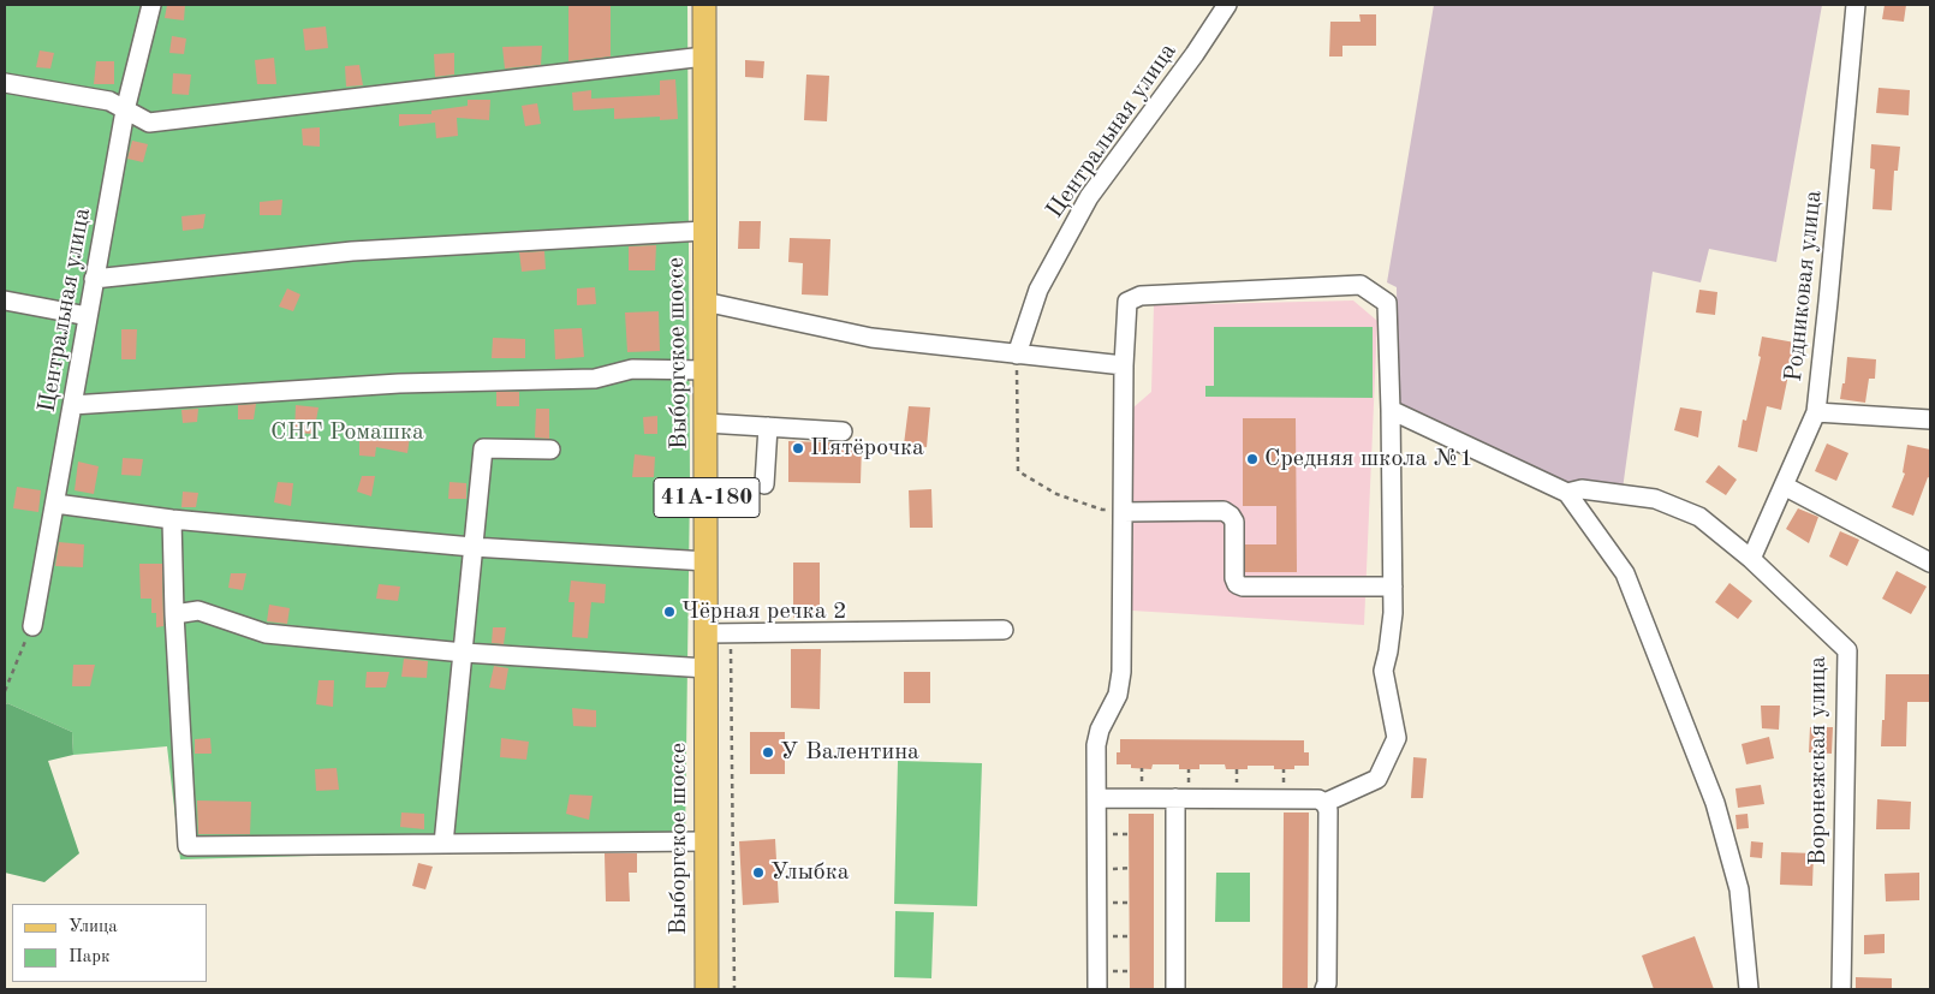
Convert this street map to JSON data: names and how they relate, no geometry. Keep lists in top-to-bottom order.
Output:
{
  "streets": {
    "main road": ["Выборгское шоссе", "41А-180"],
    "street": ["Центральная улица", "Родниковая улица", "Воронежская улица"]
  },
  "crossings": [
    ["Родниковая улица", "Воронежская улица"]
  ],
  "parks": ["СНТ Ромашка"],
  "places": [
    "Пятёрочка",
    "Средняя школа №1",
    "Чёрная речка 2",
    "У Валентина",
    "Улыбка"
  ],
  "legend": ["Улица", "Парк"]
}
